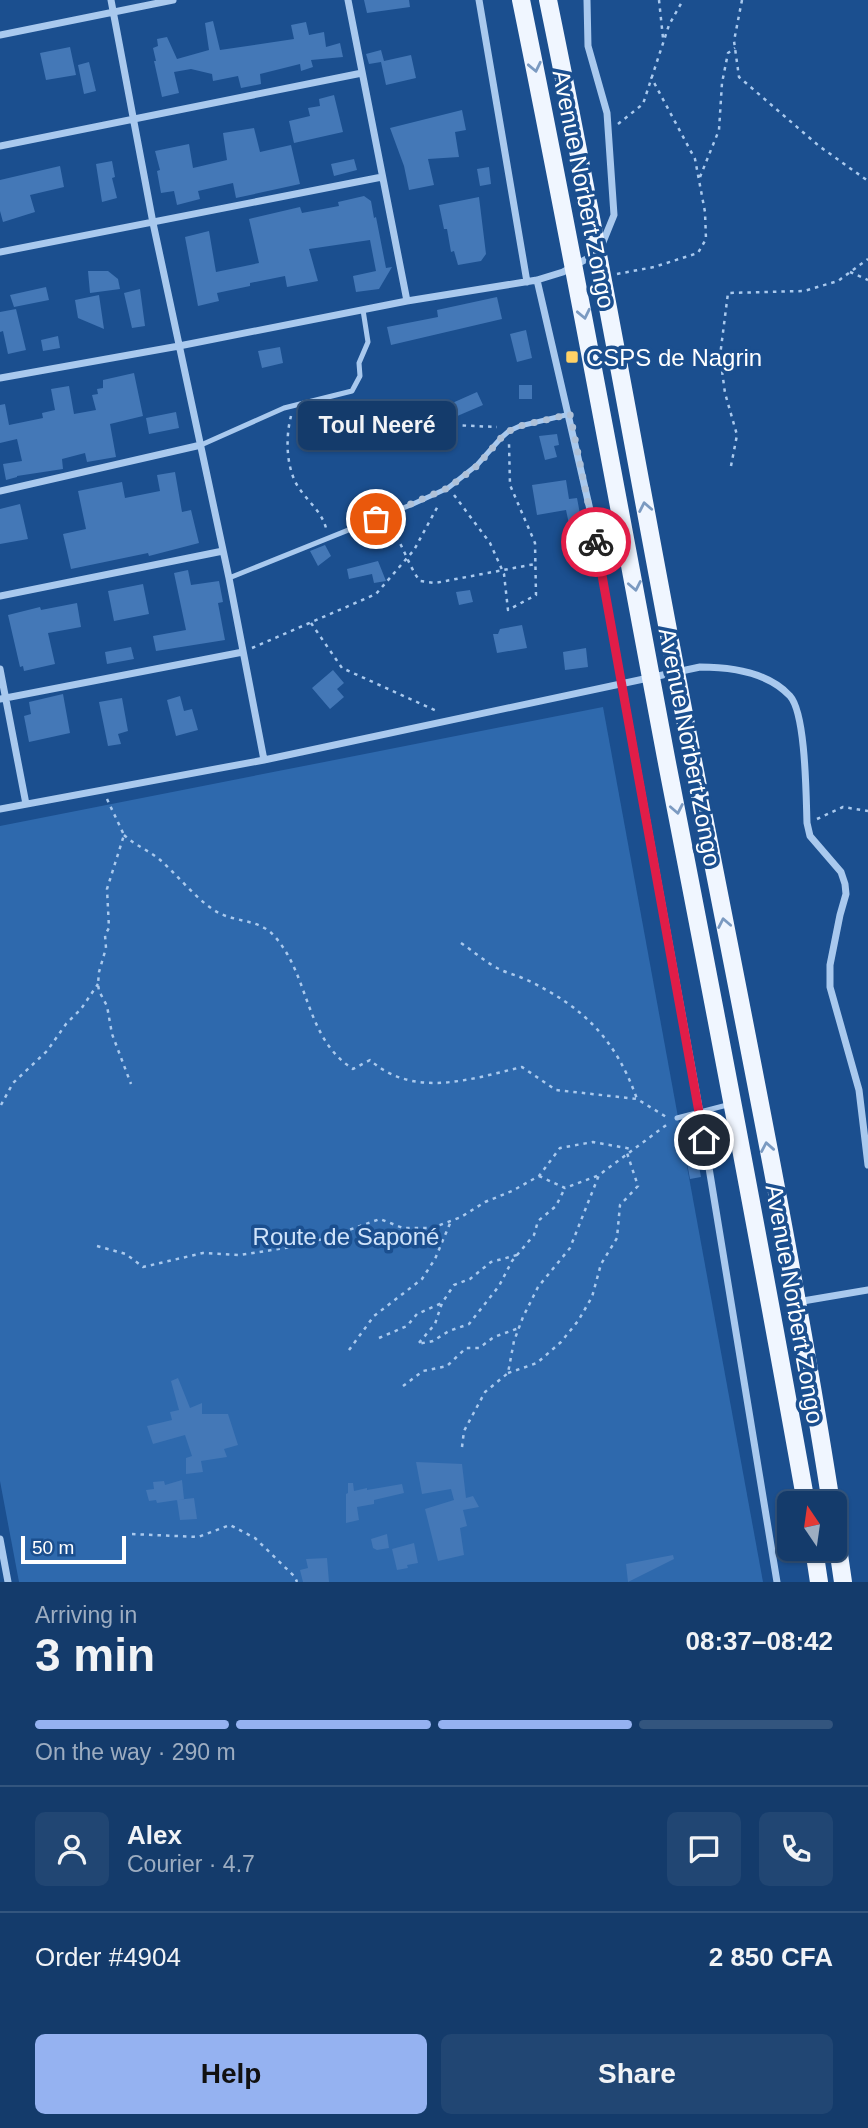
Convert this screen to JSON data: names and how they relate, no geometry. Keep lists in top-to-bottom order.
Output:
{
  "streets": {
    "main road": ["Avenue Norbert Zongo"]
  },
  "parks": ["Route de Saponé"],
  "places": {
    "transit": ["CSPS de Nagrin"],
    "other": ["Toul Neeré"]
  },
  "scale_bar": "50 m",
  "north": "top",
  "page": {
    "bubble": "Toul Neeré",
    "scale": "50 m",
    "heading": ["3 min", "Arriving in", "08:37–08:42"],
    "panel": [
      "Alex",
      "Courier · 4.7",
      "Order #4904",
      "2 850 CFA"
    ],
    "bar": "On the way · 290 m",
    "buttons": ["Help", "Share"]
  }
}
